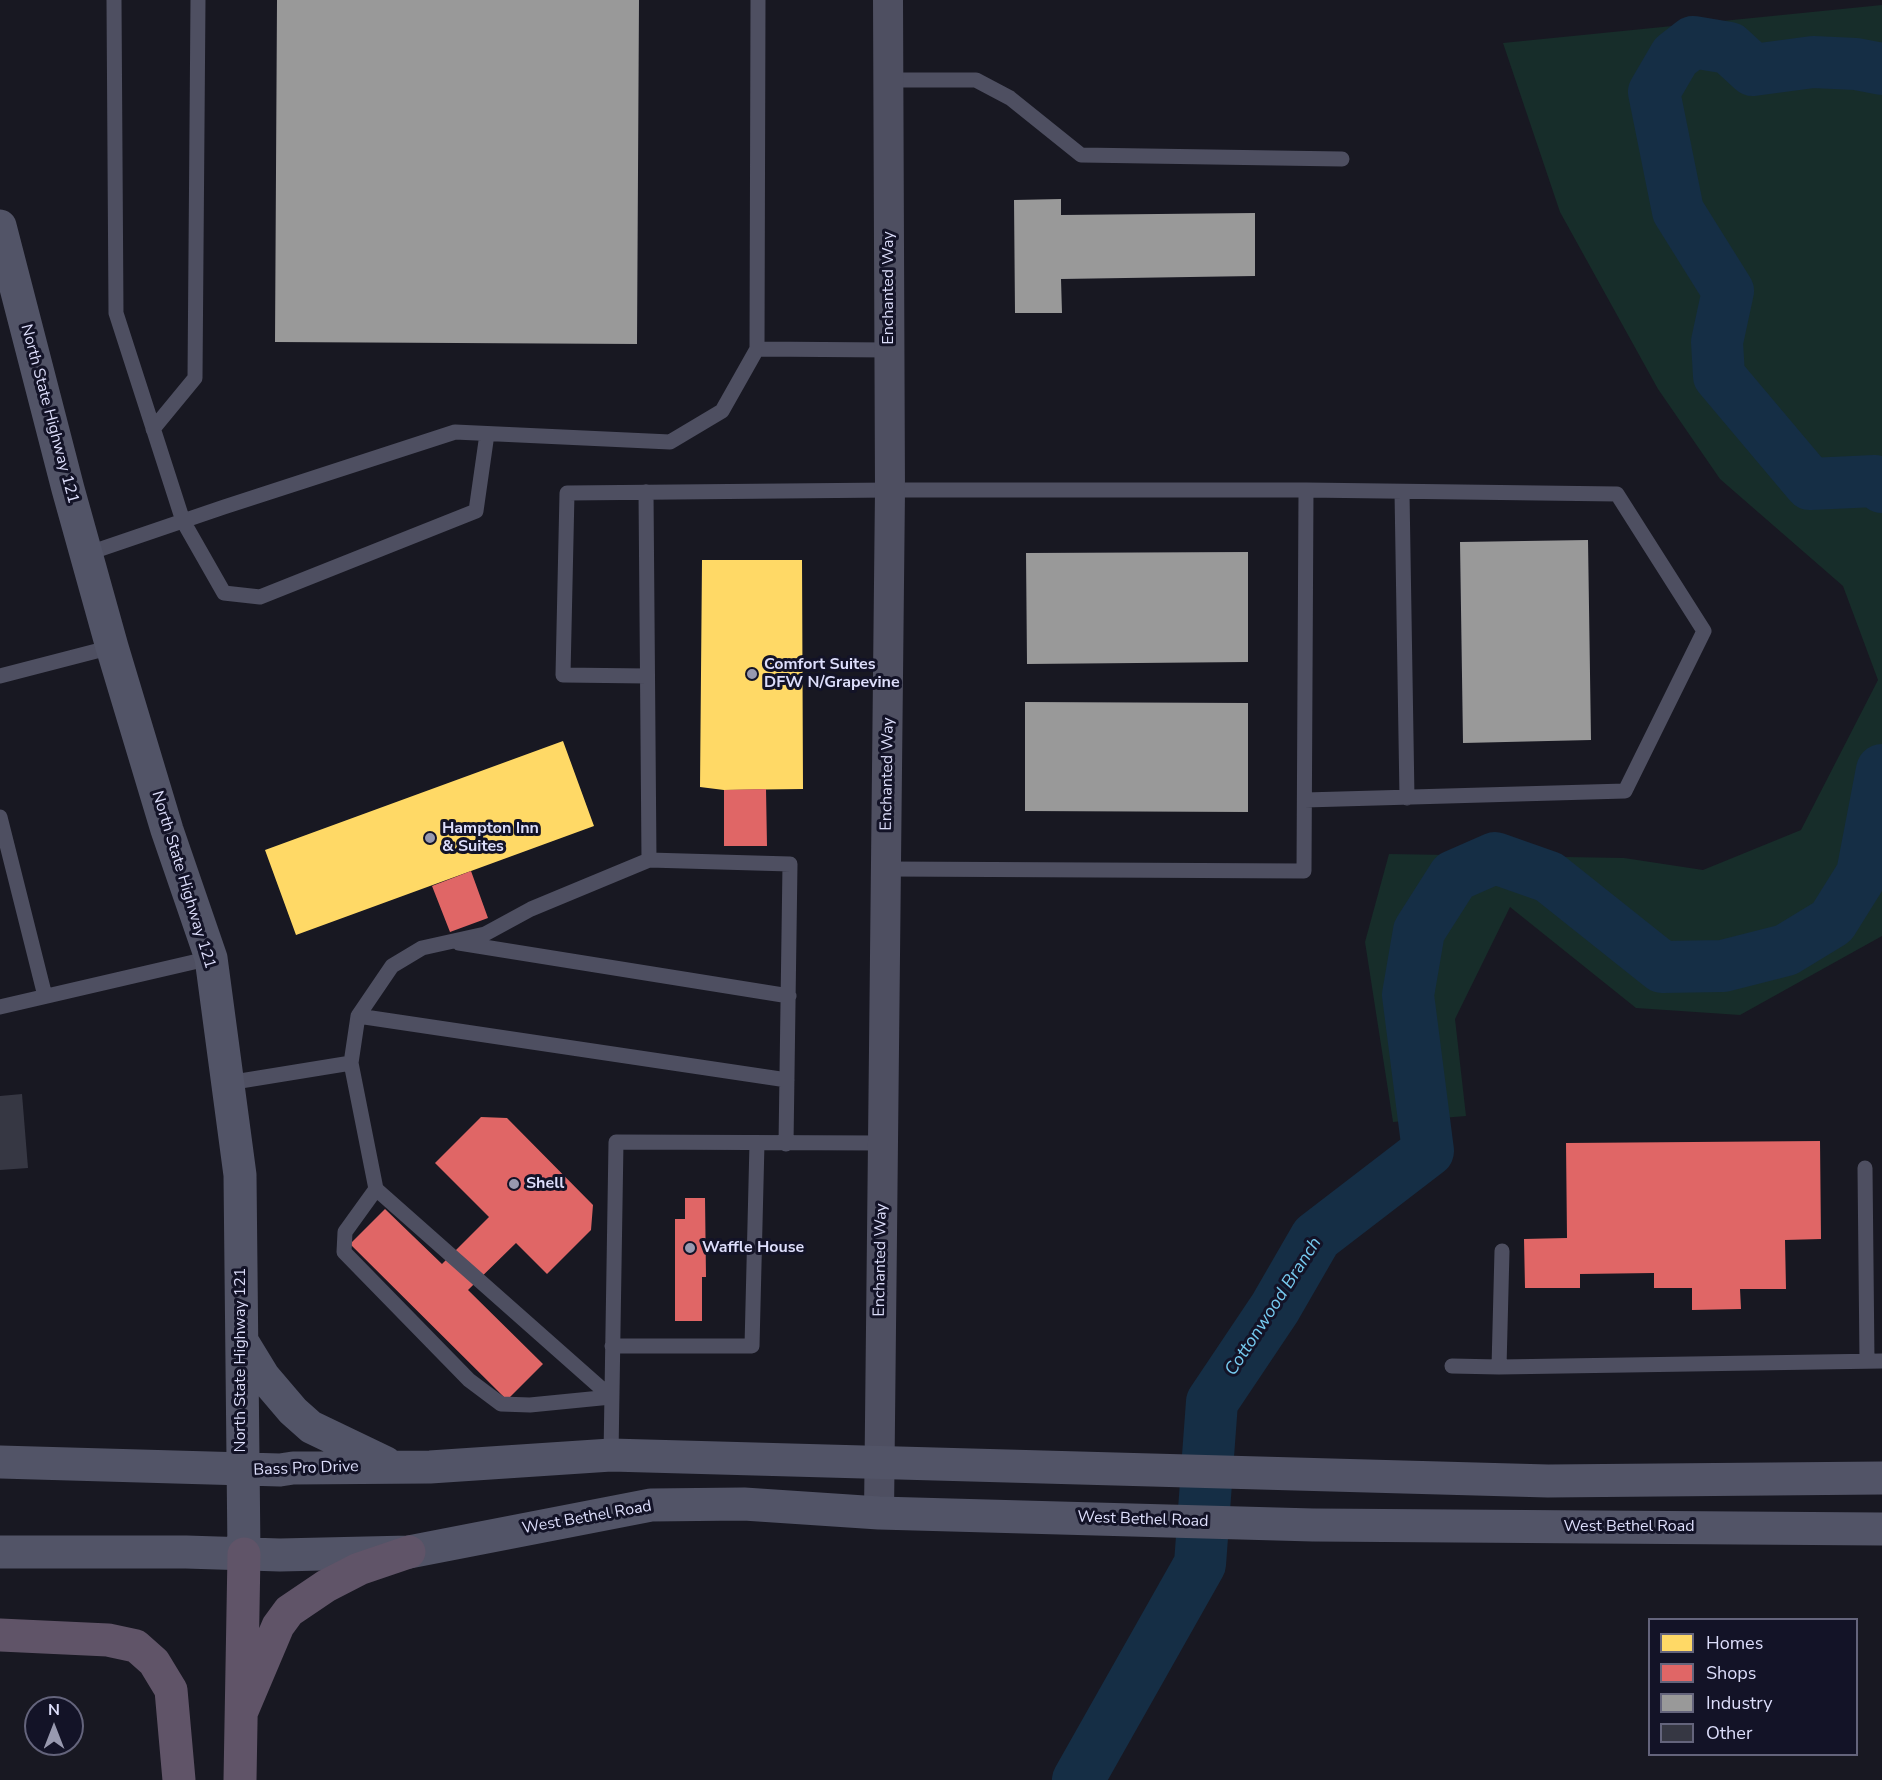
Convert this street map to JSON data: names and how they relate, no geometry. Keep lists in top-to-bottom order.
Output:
{
  "streets": {
    "main road": ["North State Highway 121", "Bass Pro Drive", "West Bethel Road"],
    "street": ["Enchanted Way"]
  },
  "crossings": [
    ["Enchanted Way", "West Bethel Road"],
    ["North State Highway 121", "Bass Pro Drive"]
  ],
  "water": ["Cottonwood Branch"],
  "places": [
    "Comfort Suites DFW N/Grapevine",
    "Hampton Inn & Suites",
    "Shell",
    "Waffle House"
  ],
  "legend": [
    "Homes",
    "Shops",
    "Industry",
    "Other"
  ],
  "north": "top"
}
